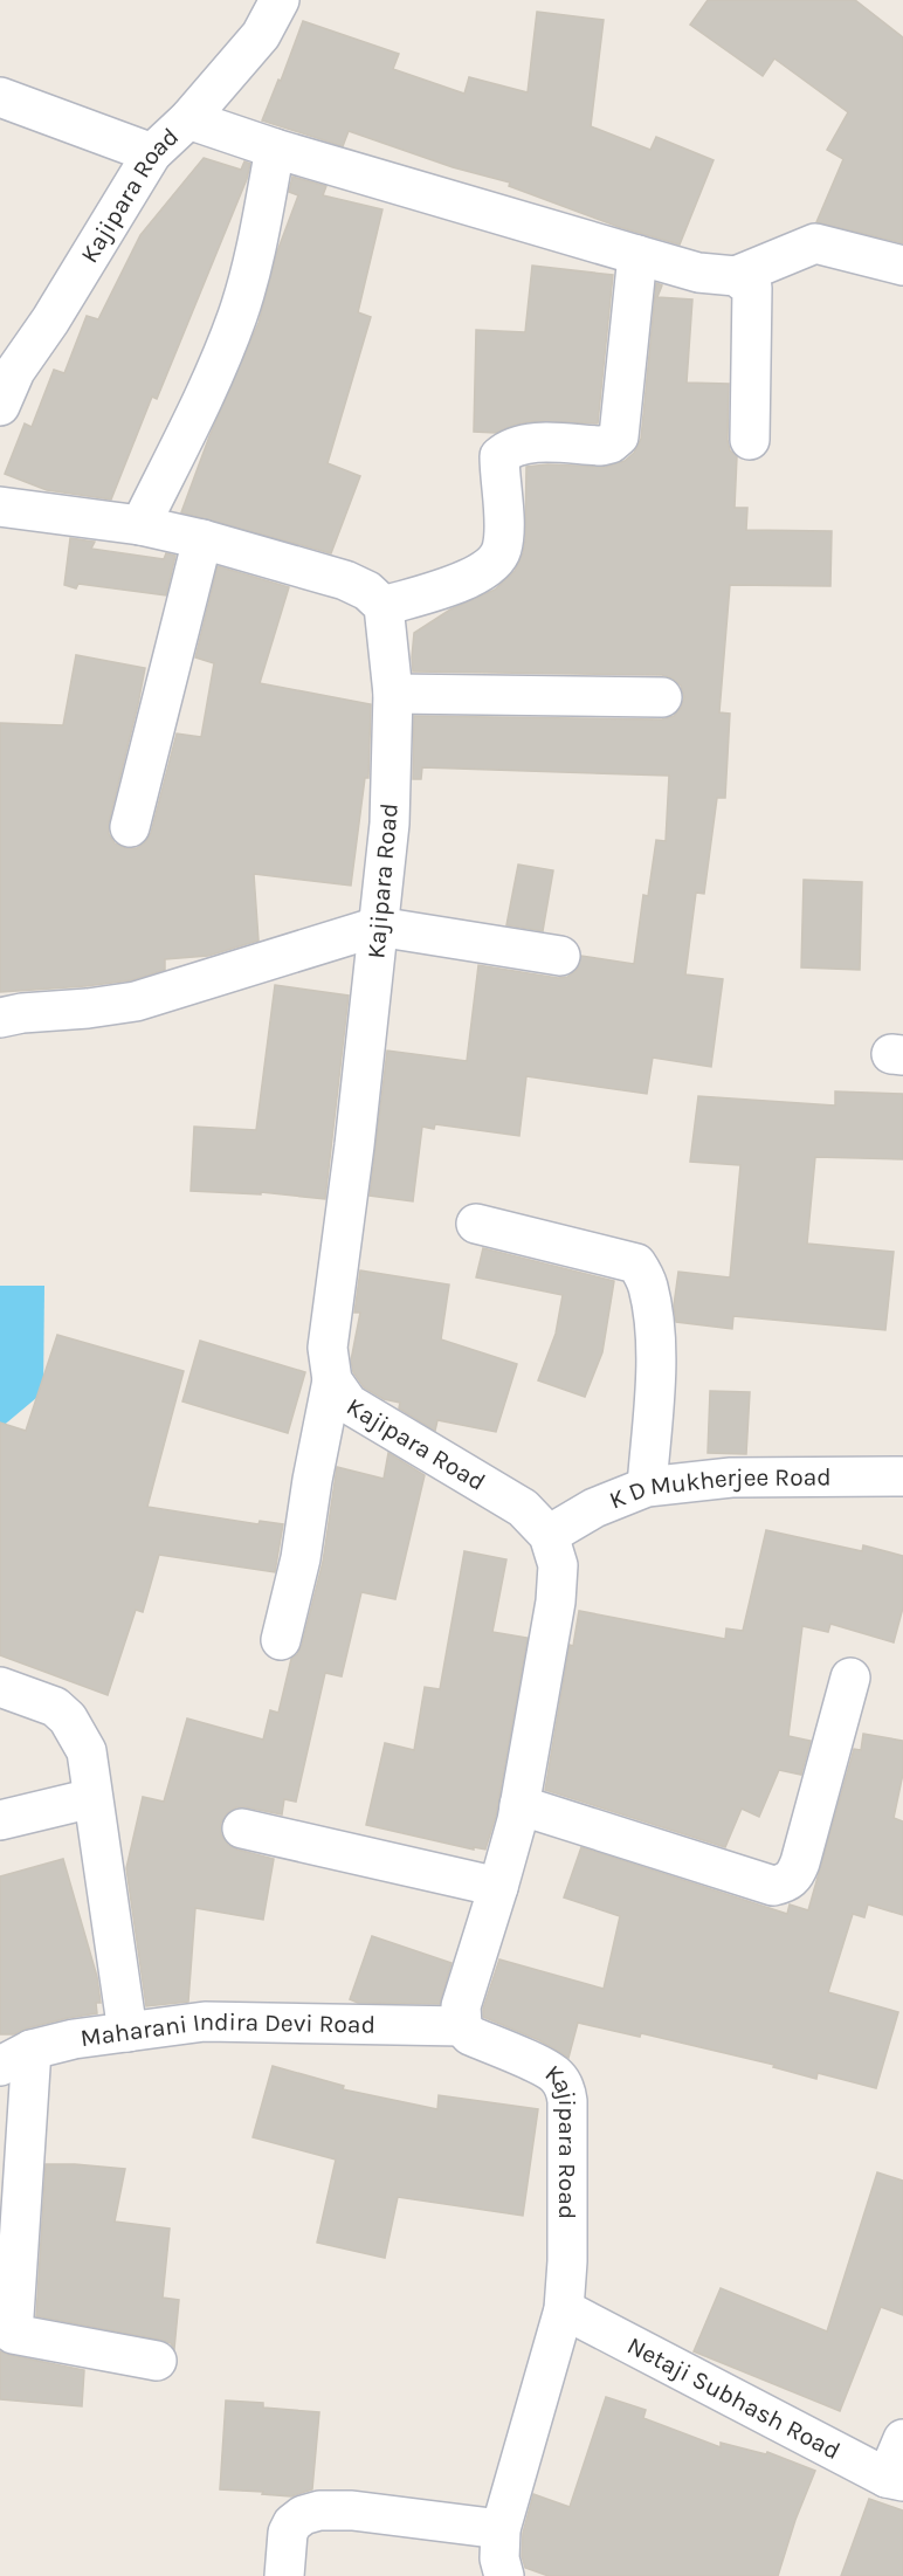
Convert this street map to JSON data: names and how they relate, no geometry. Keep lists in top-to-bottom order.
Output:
{
  "streets": {
    "street": [
      "Kajipara Road",
      "K D Mukherjee Road",
      "Maharani Indira Devi Road",
      "Netaji Subhash Road"
    ]
  },
  "crossings": [
    ["Kajipara Road", "K D Mukherjee Road"],
    ["Kajipara Road", "Maharani Indira Devi Road"],
    ["Kajipara Road", "Netaji Subhash Road"]
  ]
}
